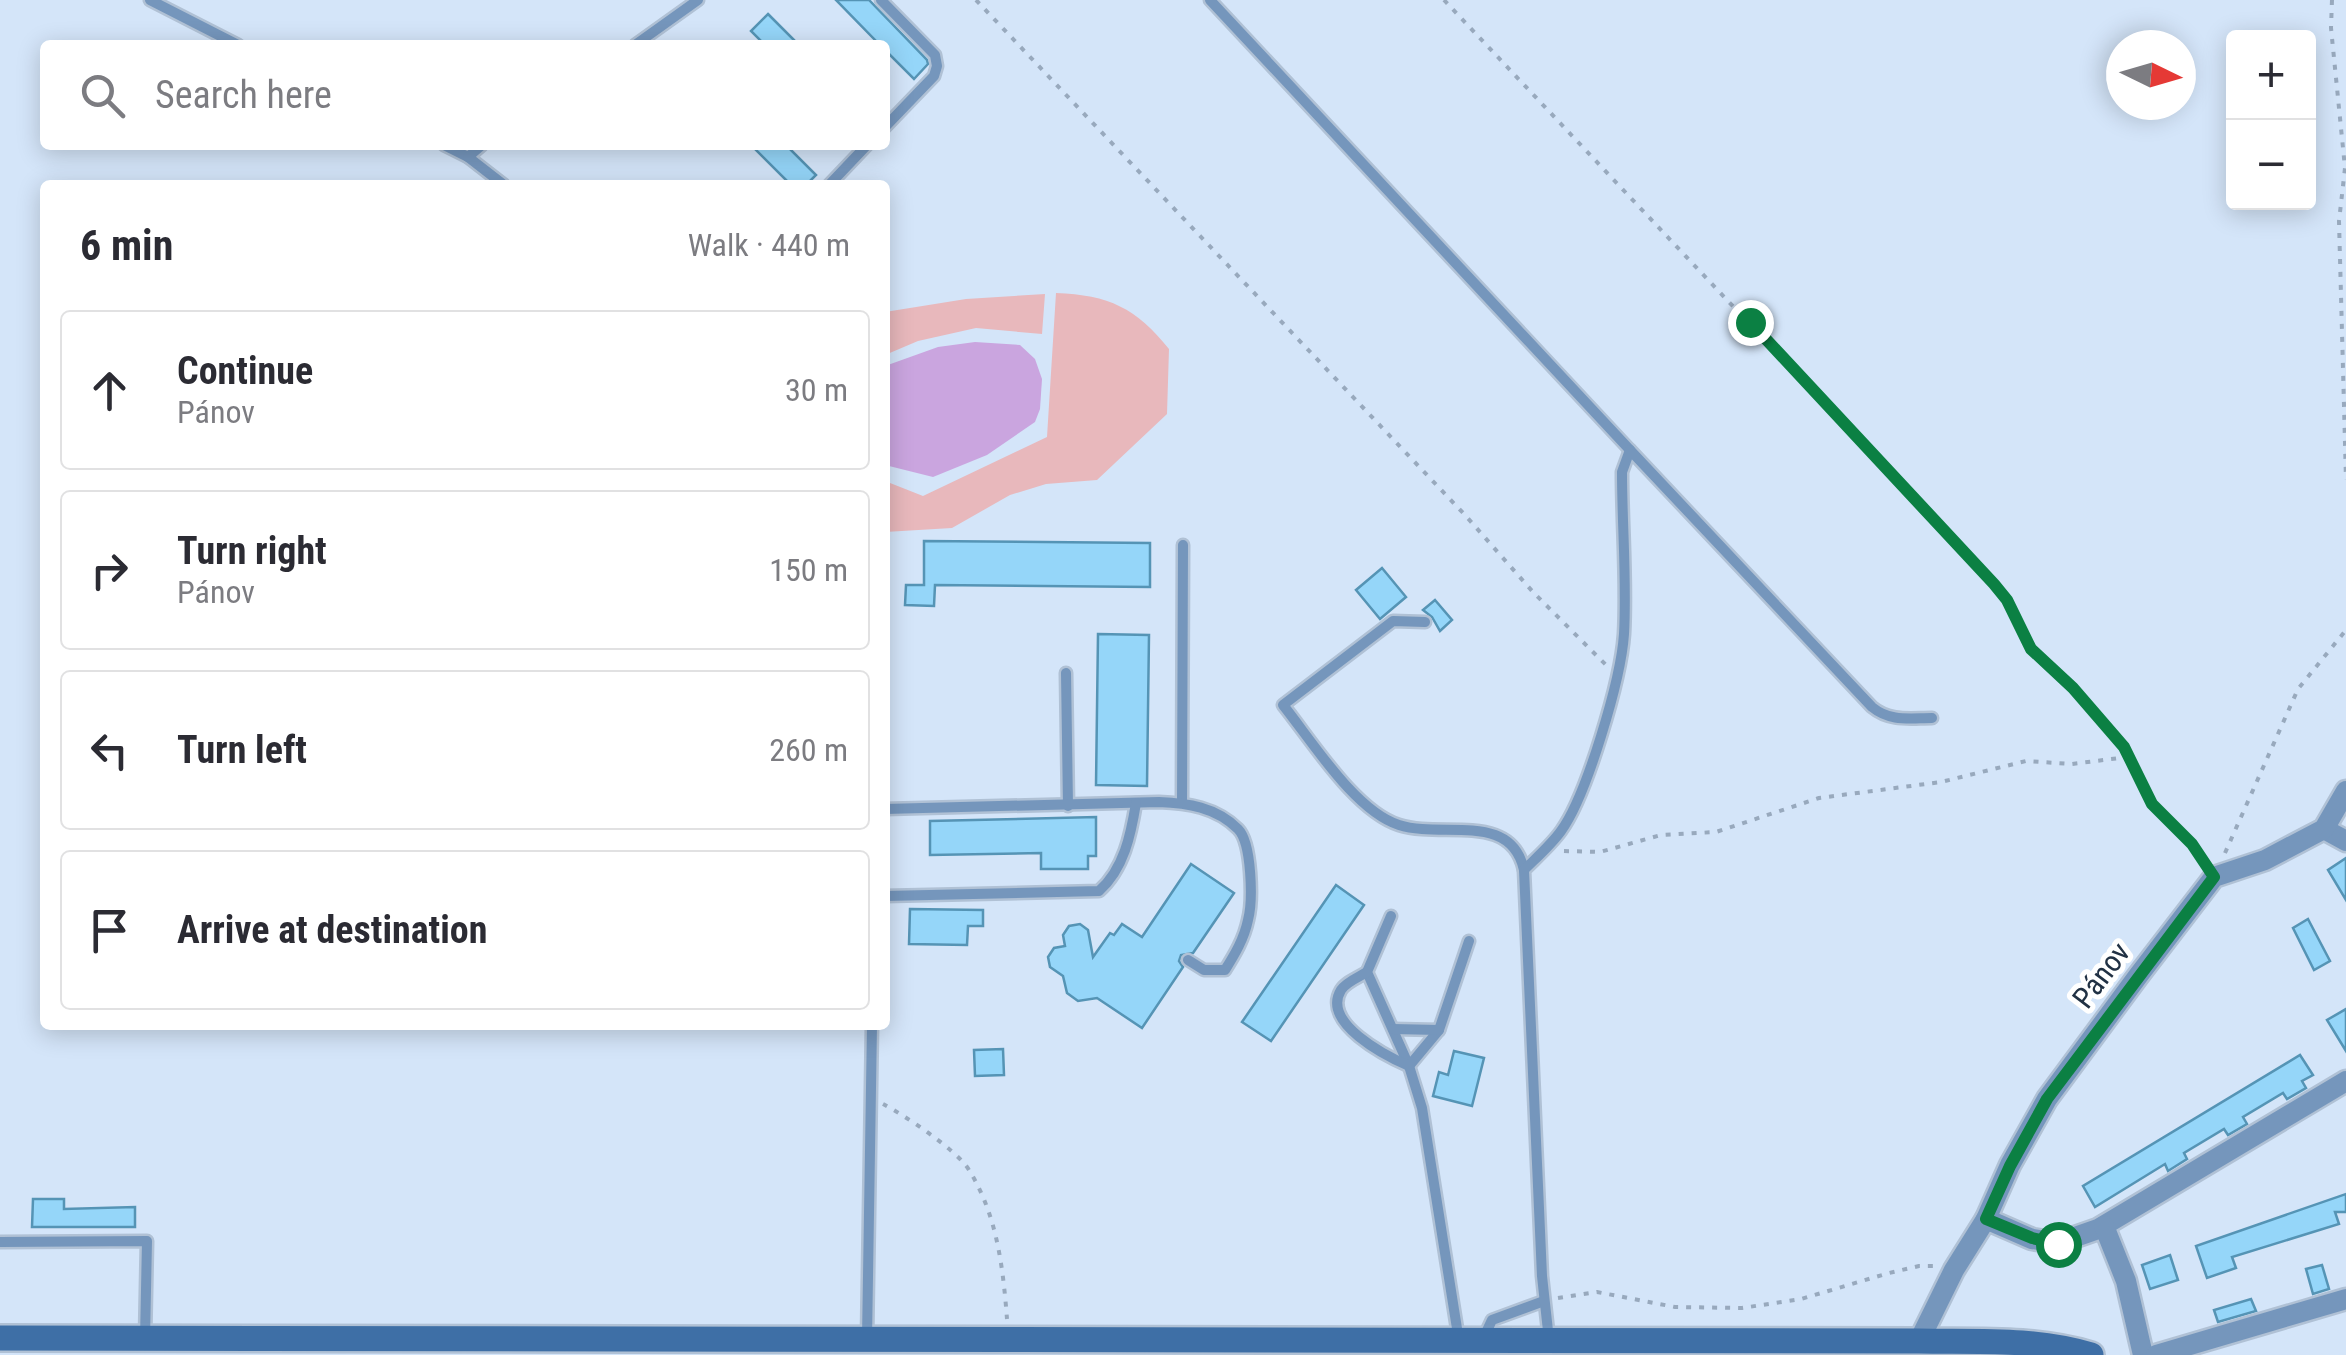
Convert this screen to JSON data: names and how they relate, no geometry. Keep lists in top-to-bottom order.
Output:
{
  "streets": {
    "street": ["Pánov"]
  },
  "north": "right",
  "page": {
    "map_buttons": ["+", "−"],
    "search": "Search here",
    "heading": ["6 min", "Walk · 440 m"],
    "list": [
      ["Continue", "Pánov", "30 m"],
      ["Turn right", "Pánov", "150 m"],
      ["Turn left", "260 m"],
      "Arrive at destination"
    ]
  }
}
